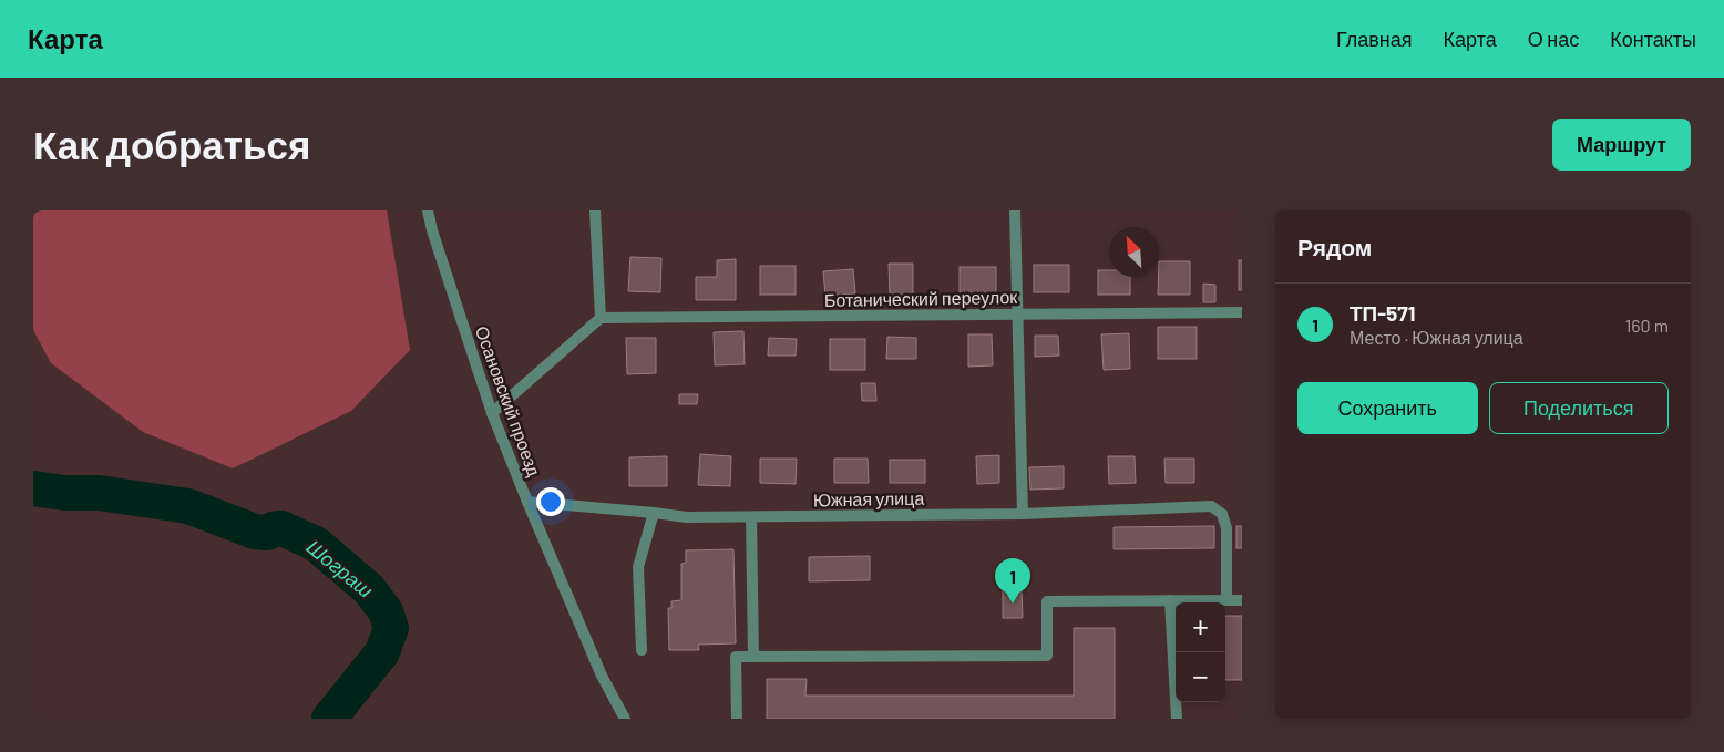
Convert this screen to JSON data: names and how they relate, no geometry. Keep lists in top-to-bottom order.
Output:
{
  "streets": {
    "street": ["Ботанический переулок", "Осановский проезд", "Южная улица"]
  },
  "crossings": [
    ["Осановский проезд", "Южная улица"]
  ],
  "water": ["Шограш"],
  "north": "top left",
  "page": {
    "header": "Карта",
    "nav": [
      "Главная",
      "Карта",
      "О нас",
      "Контакты"
    ],
    "buttons": [
      "Маршрут",
      ["Сохранить", "Поделиться"]
    ],
    "title": "Как добраться",
    "heading": "Рядом",
    "list": [
      {
        "mark": "1",
        "name": "ТП-571",
        "note": "Место · Южная улица",
        "value": "160 m"
      }
    ],
    "pins": "1",
    "map_buttons": ["+", "−"]
  }
}
